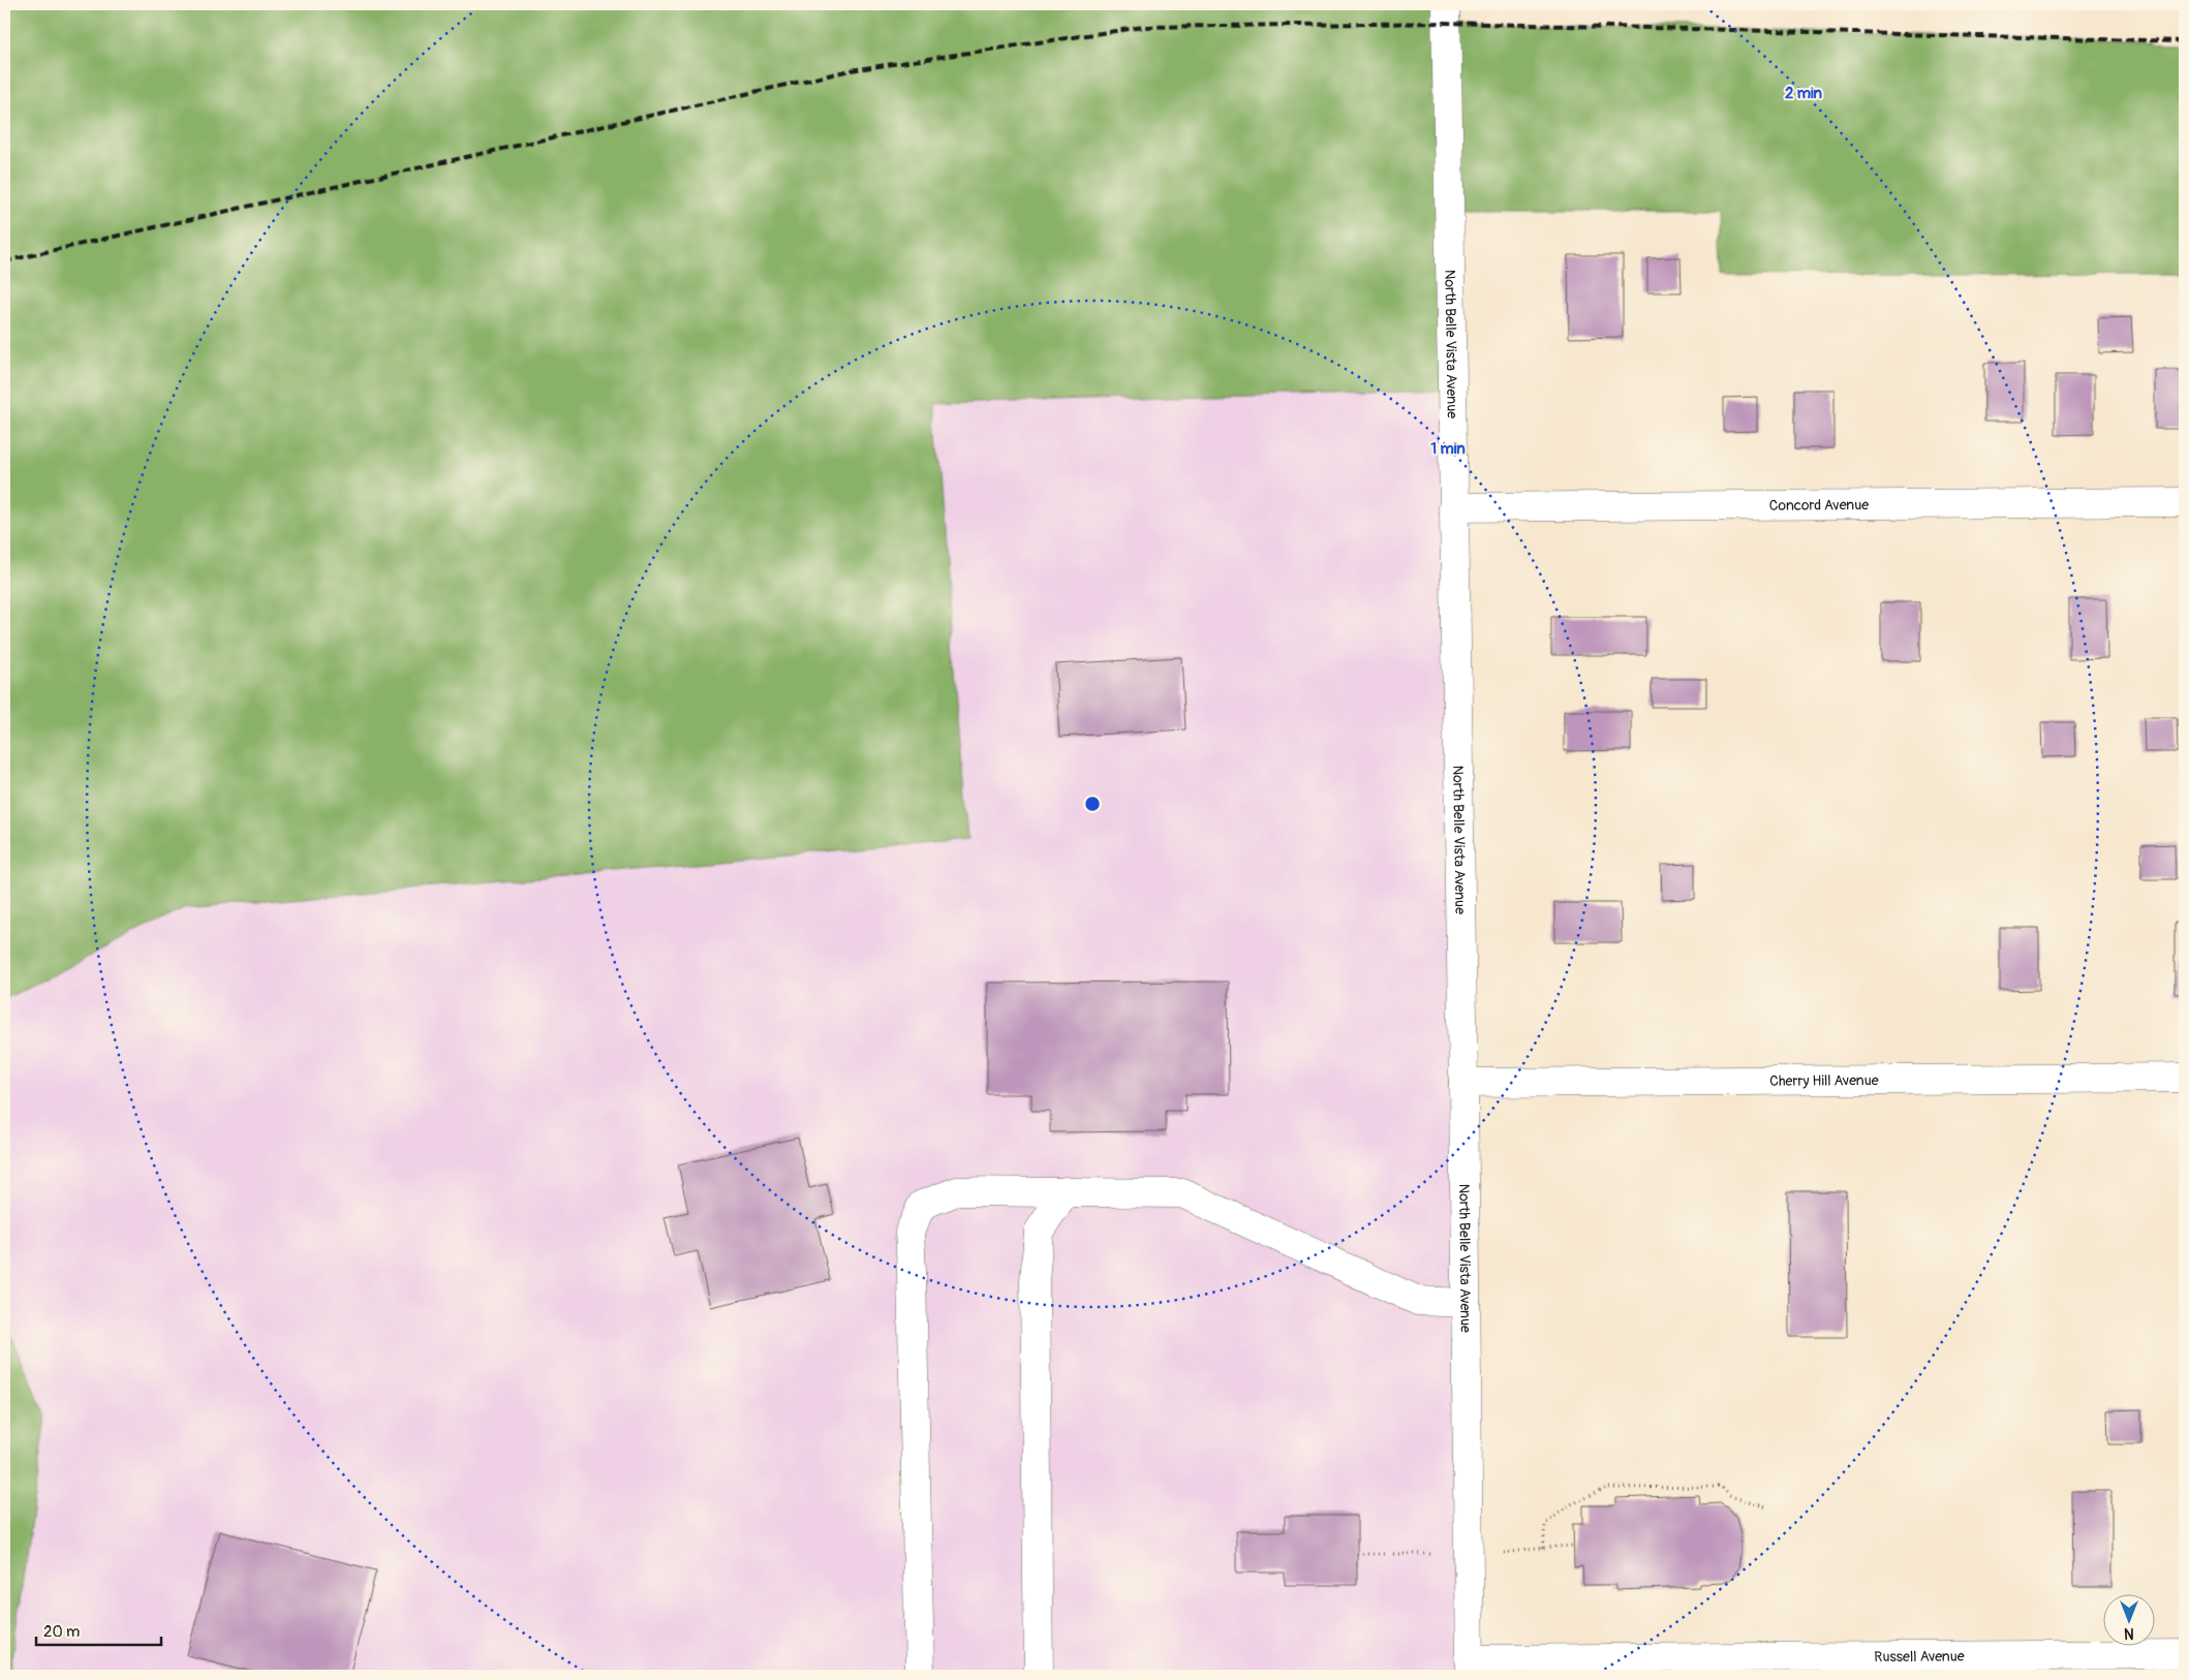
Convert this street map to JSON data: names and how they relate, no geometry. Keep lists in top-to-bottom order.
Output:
{
  "streets": {
    "street": [
      "North Belle Vista Avenue",
      "Concord Avenue",
      "Cherry Hill Avenue",
      "Russell Avenue"
    ]
  },
  "crossings": [
    ["North Belle Vista Avenue", "Concord Avenue"],
    ["North Belle Vista Avenue", "Cherry Hill Avenue"],
    ["North Belle Vista Avenue", "Russell Avenue"]
  ],
  "scale_bar": "20 m",
  "north": "bottom",
  "rings": ["2 min", "1 min"]
}
